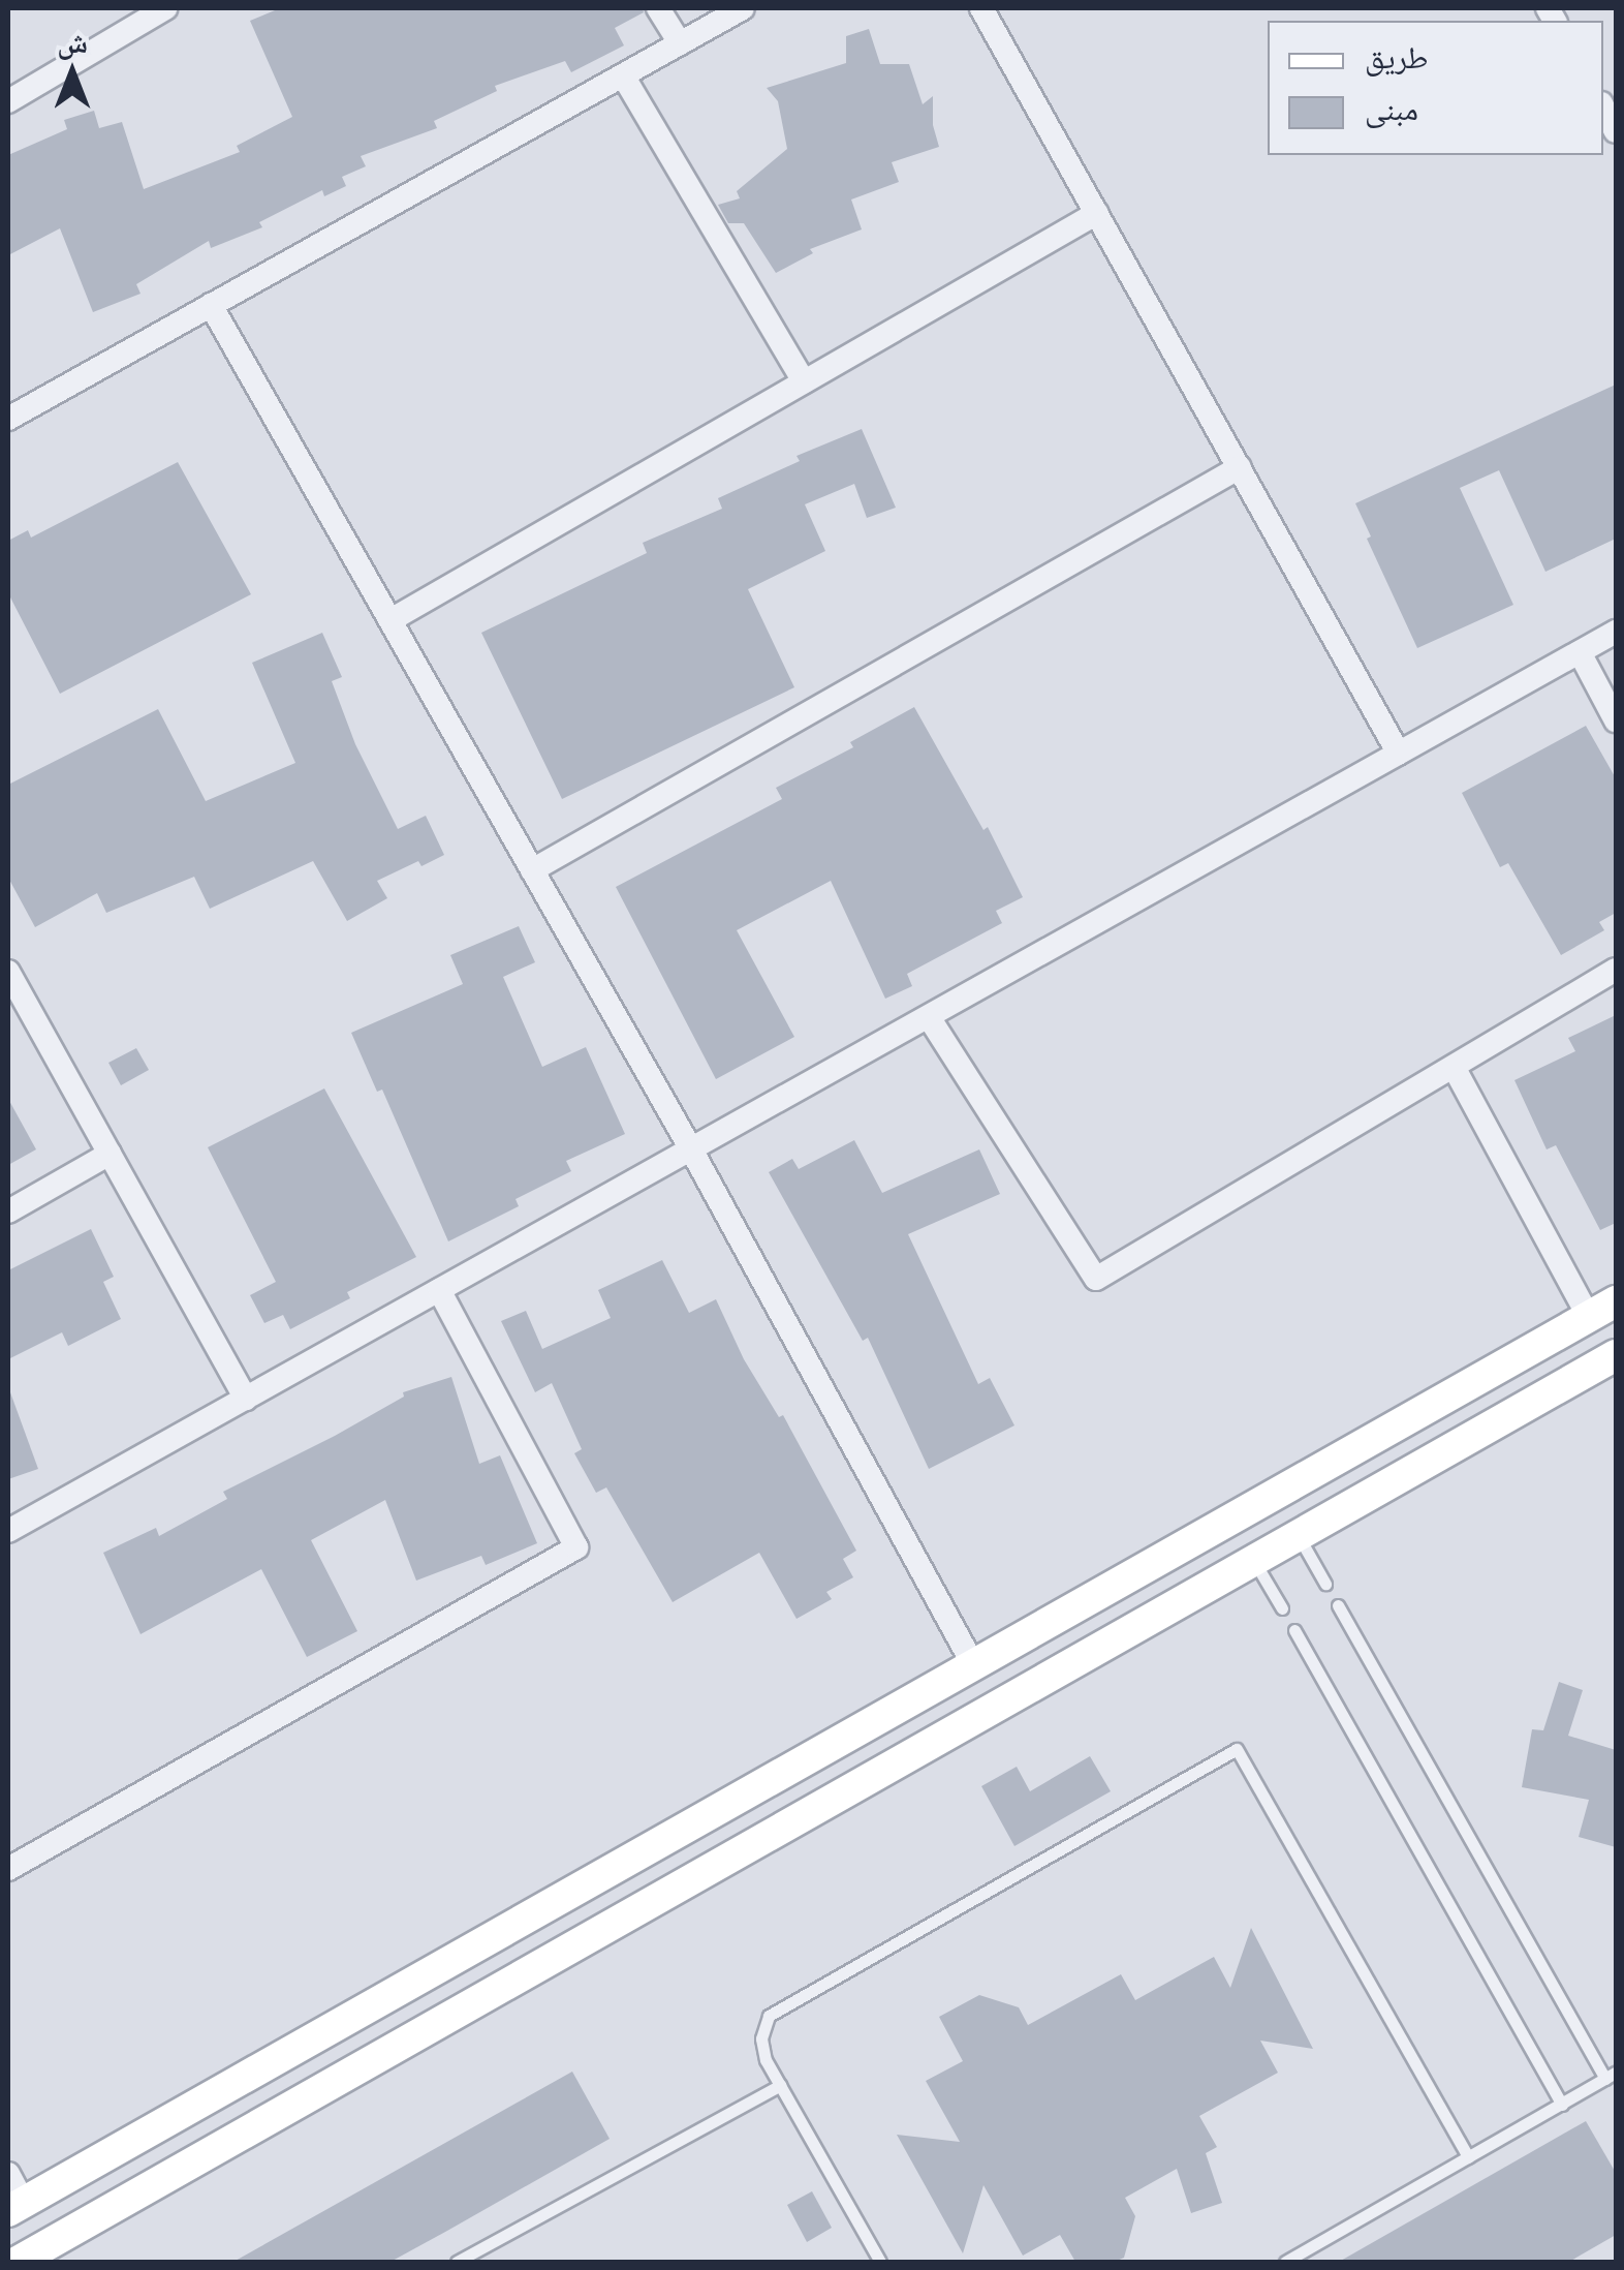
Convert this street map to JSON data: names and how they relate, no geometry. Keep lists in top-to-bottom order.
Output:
{
  "legend": ["طريق", "مبنى"],
  "north": "top"
}
